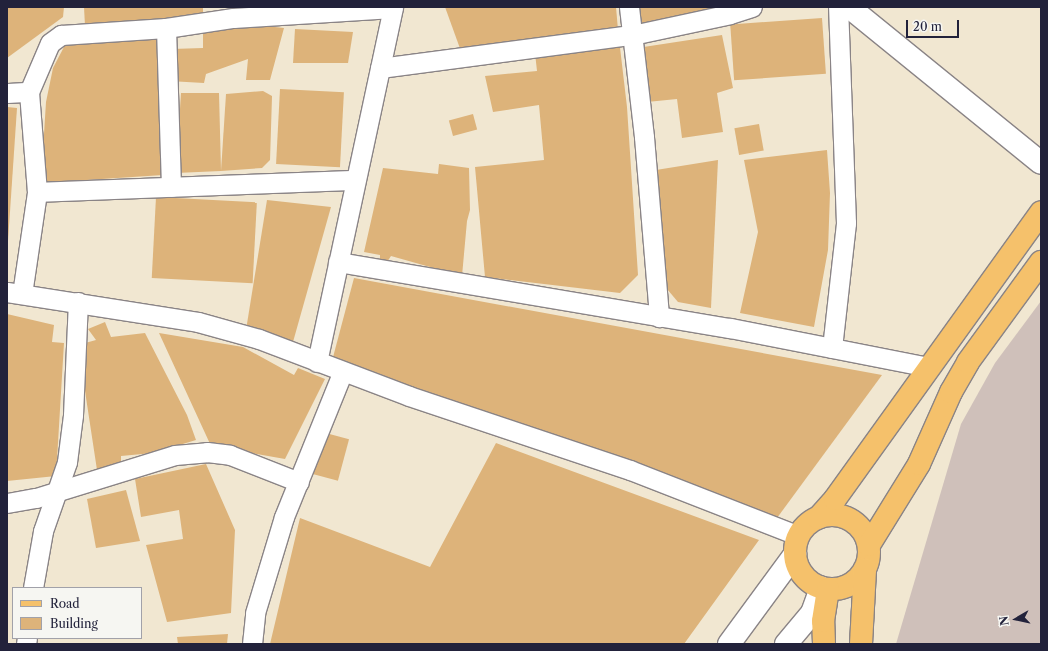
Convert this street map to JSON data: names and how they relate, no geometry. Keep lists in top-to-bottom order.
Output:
{
  "legend": ["Road", "Building"],
  "scale_bar": "20 m",
  "north": "left"
}
